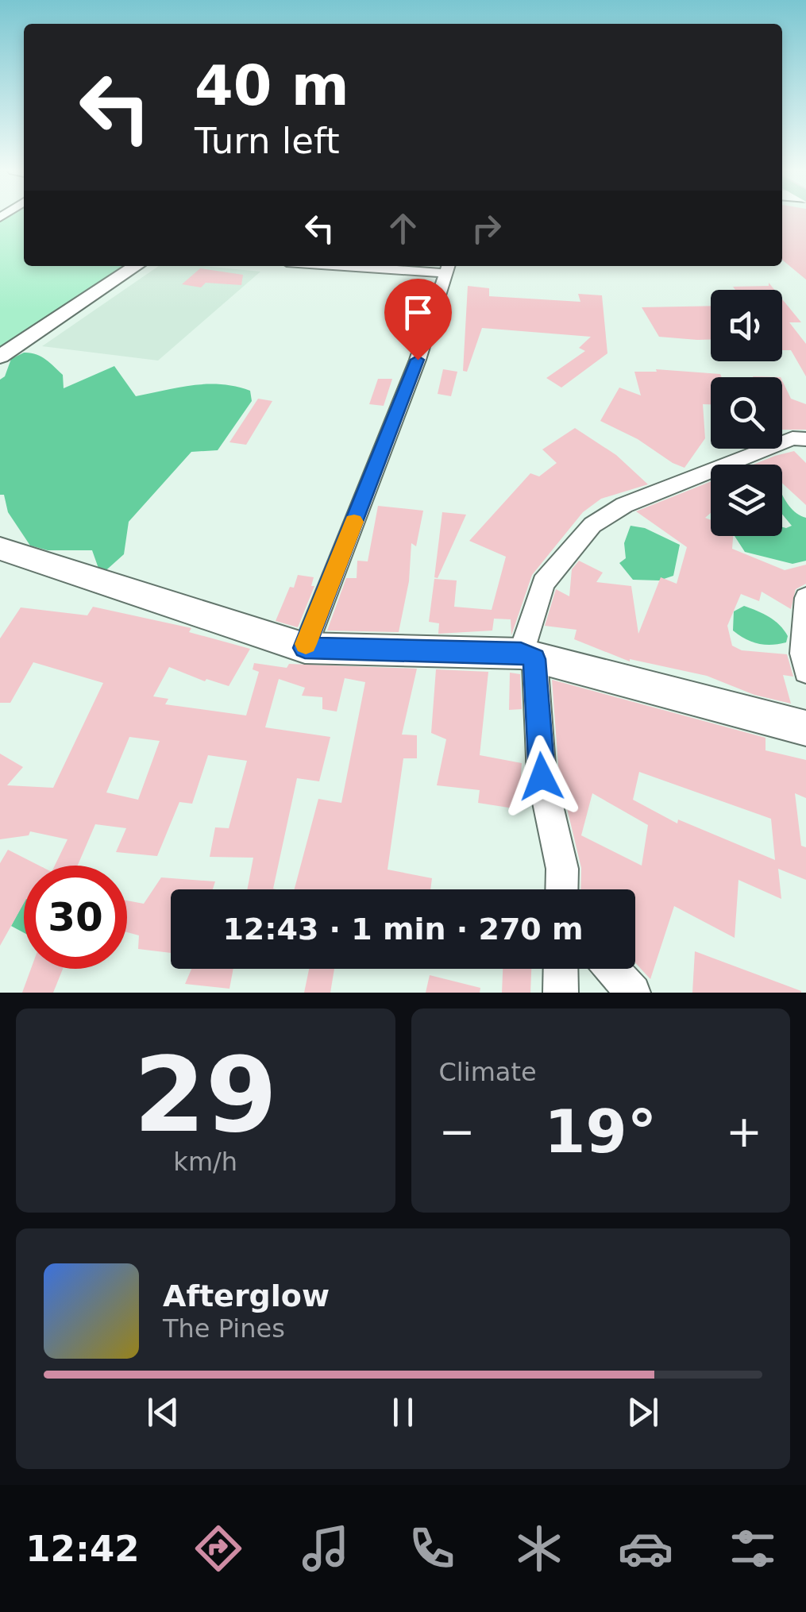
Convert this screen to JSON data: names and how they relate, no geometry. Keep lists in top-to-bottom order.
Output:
{
  "page": {
    "turn": ["40 m", "Turn left"],
    "limit": "30",
    "trip": "12:43 · 1 min · 270 m",
    "tile": [
      ["29", "km/h"],
      "Climate"
    ],
    "heat": ["−", "19°", "+"],
    "song": ["Afterglow", "The Pines"],
    "tabs": "12:42"
  }
}
